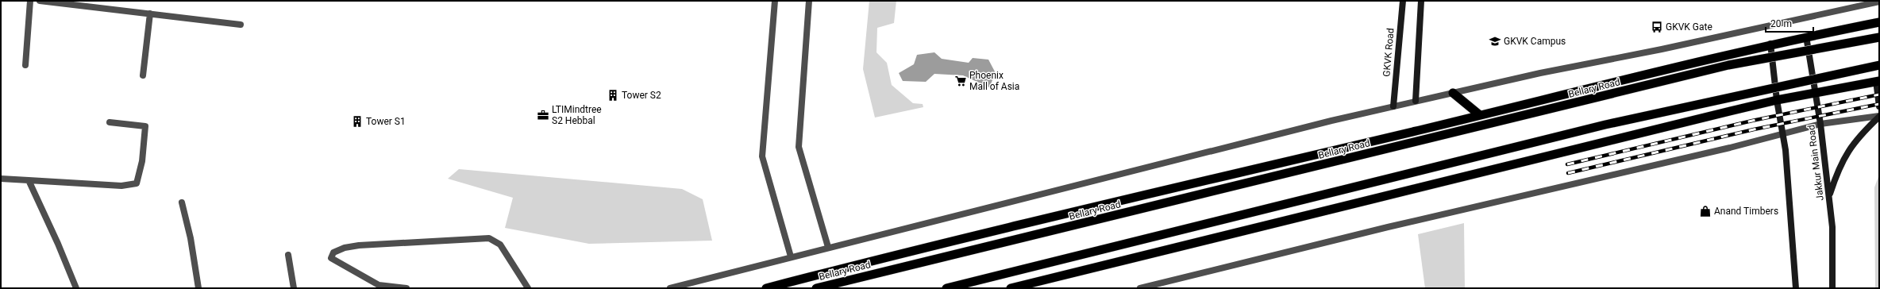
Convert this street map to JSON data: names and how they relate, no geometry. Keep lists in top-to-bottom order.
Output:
{
  "streets": {
    "highway": ["Bellary Road"],
    "main road": ["GKVK Road", "Jakkur Main Road"]
  },
  "crossings": [
    ["Bellary Road", "Jakkur Main Road"]
  ],
  "places": {
    "bus stop": ["GKVK Gate"],
    "school or university": ["GKVK Campus"],
    "supermarket": ["Phoenix Mall of Asia"],
    "building": ["Tower S2", "Tower S1"],
    "office": ["LTIMindtree S2 Hebbal"],
    "shop": ["Anand Timbers"]
  },
  "scale_bar": "20 m"
}
